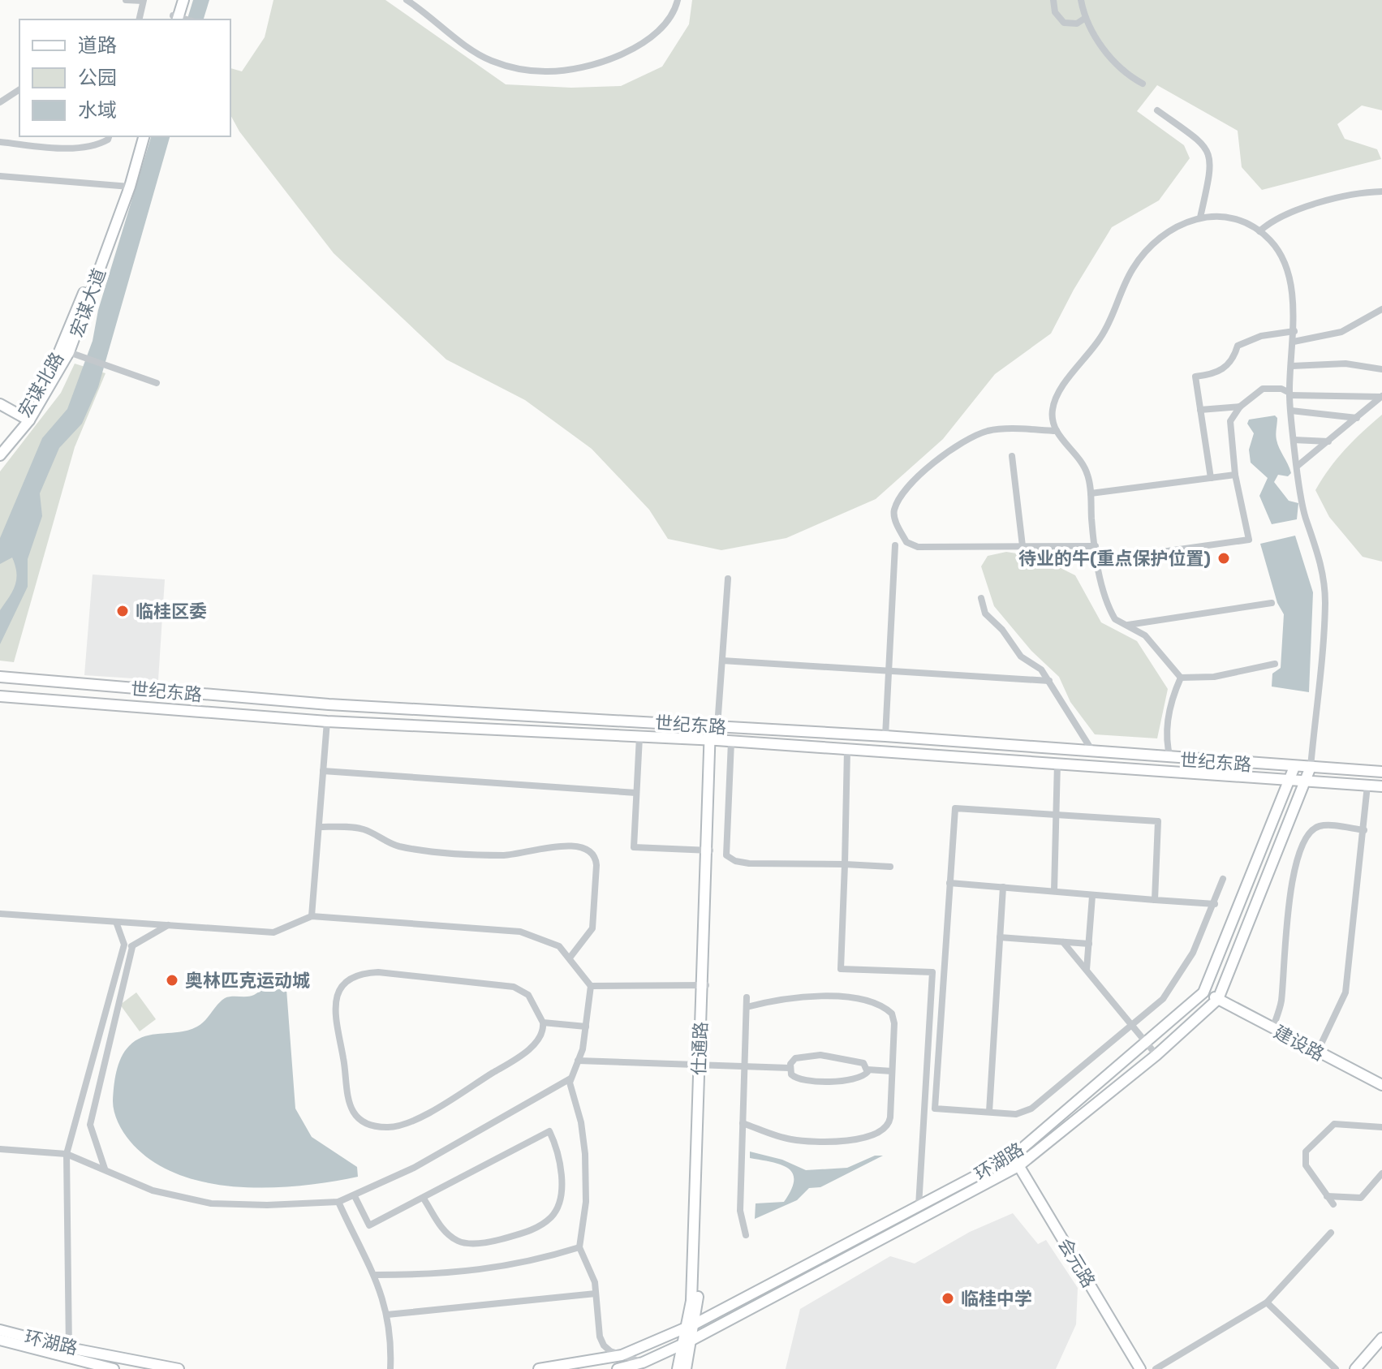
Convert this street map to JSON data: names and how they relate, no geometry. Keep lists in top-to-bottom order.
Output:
{
  "streets": {
    "main road": [
      "宏谋大道",
      "宏谋北路",
      "世纪东路",
      "建设路",
      "仕通路",
      "环湖路",
      "会元路"
    ]
  },
  "crossings": [
    ["宏谋大道", "宏谋北路"],
    ["世纪东路", "仕通路"],
    ["世纪东路", "环湖路"],
    ["建设路", "环湖路"],
    ["仕通路", "环湖路"],
    ["环湖路", "会元路"]
  ],
  "places": [
    "待业的牛(重点保护位置)",
    "临桂区委",
    "奥林匹克运动城",
    "临桂中学"
  ],
  "legend": ["道路", "公园", "水域"]
}
